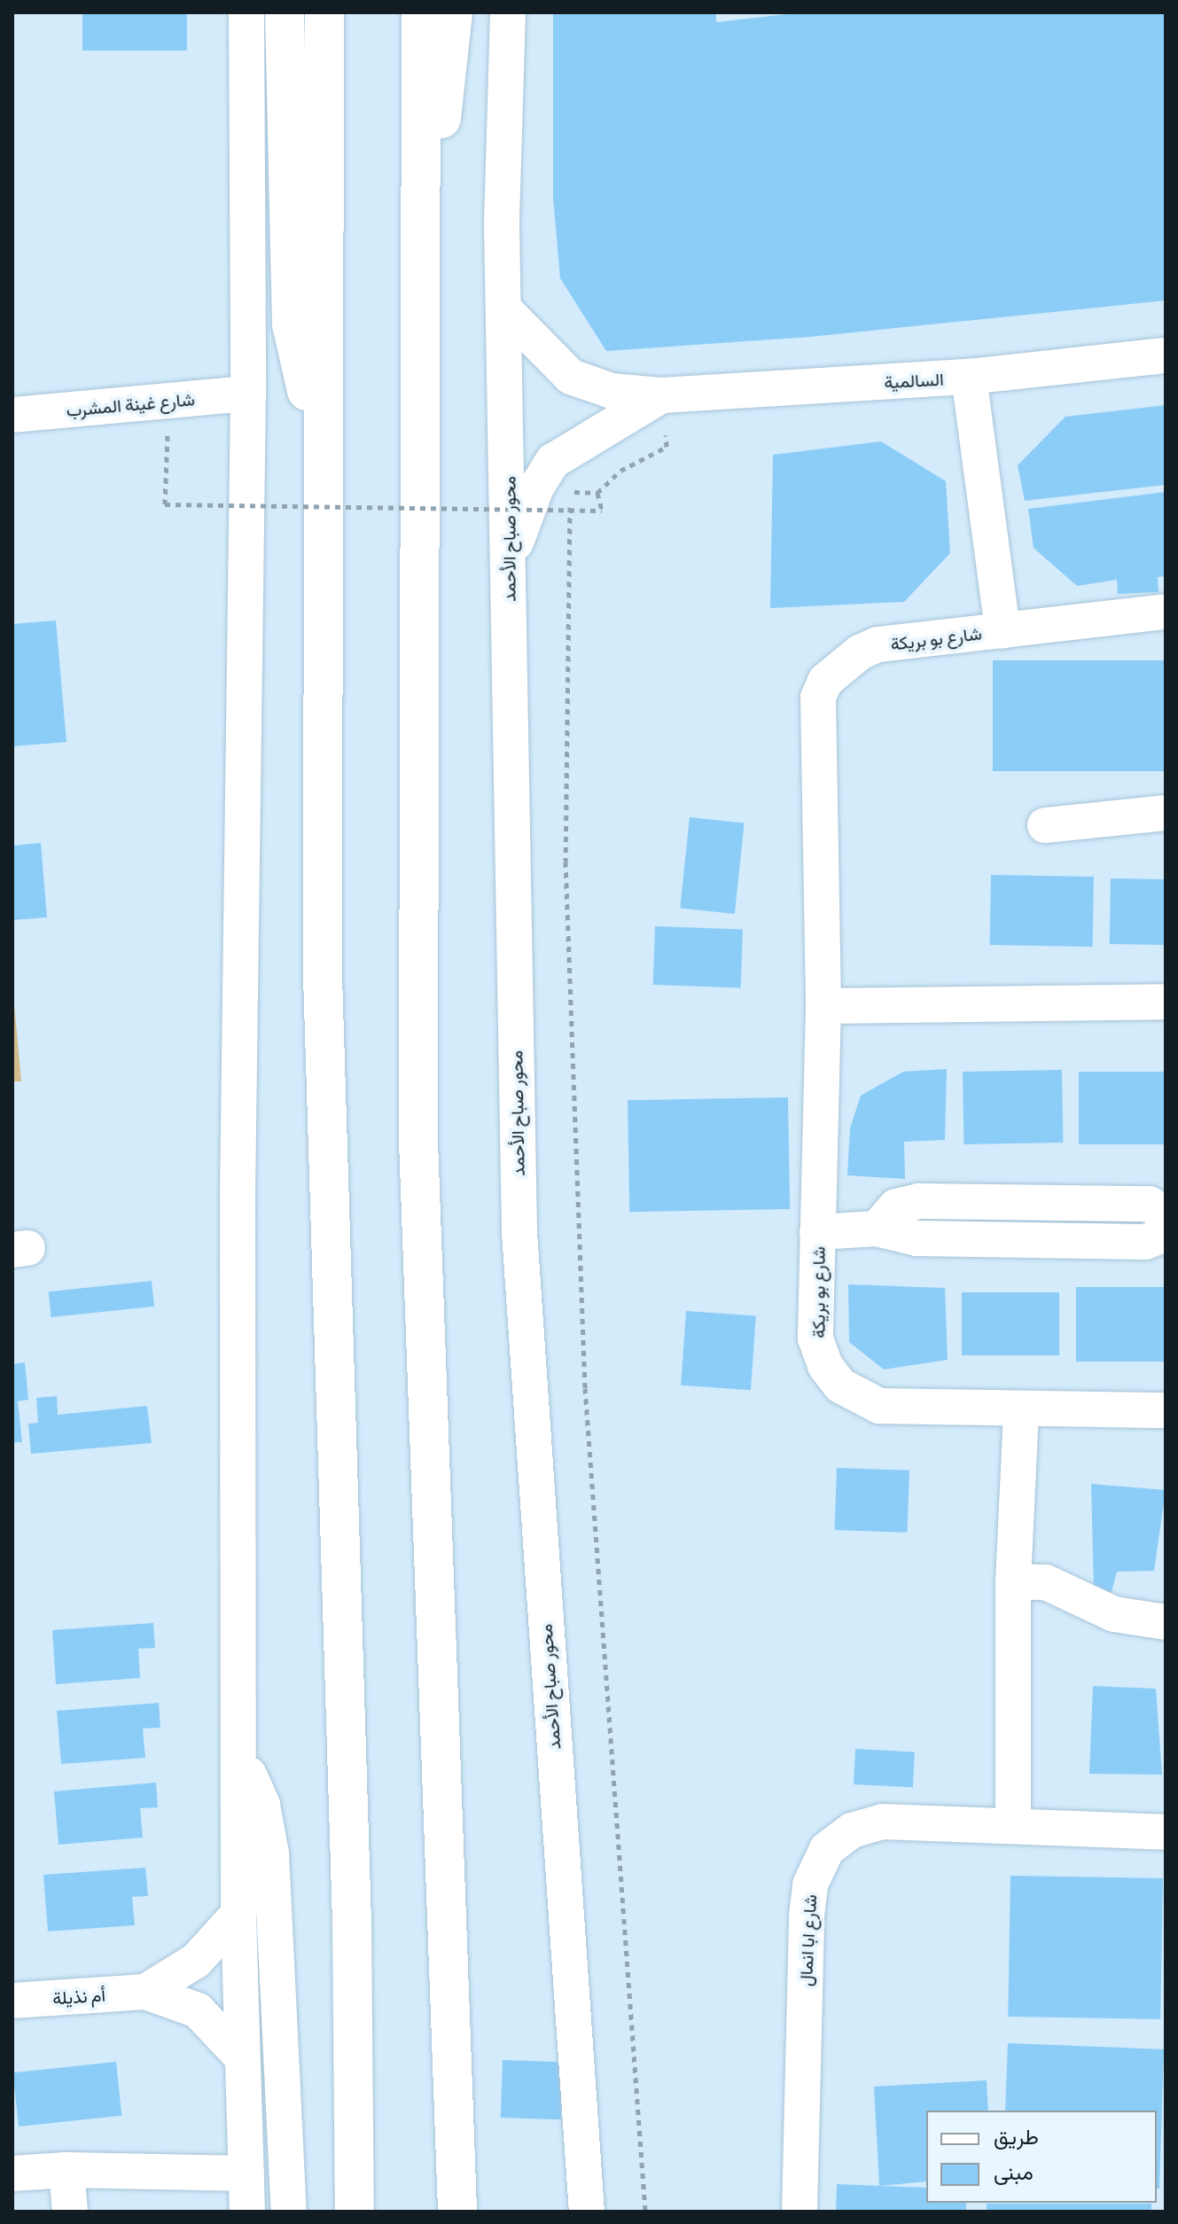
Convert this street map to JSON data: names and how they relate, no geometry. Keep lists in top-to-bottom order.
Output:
{
  "streets": {
    "street": [
      "السالمية",
      "شارع غينة المشرب",
      "محور صباح الأحمد",
      "شارع بو بريكة",
      "شارع ابا انمال",
      "أم نذيلة"
    ]
  },
  "crossings": [
    ["السالمية", "محور صباح الأحمد"],
    ["السالمية", "شارع بو بريكة"]
  ],
  "legend": ["طريق", "مبنى"]
}
